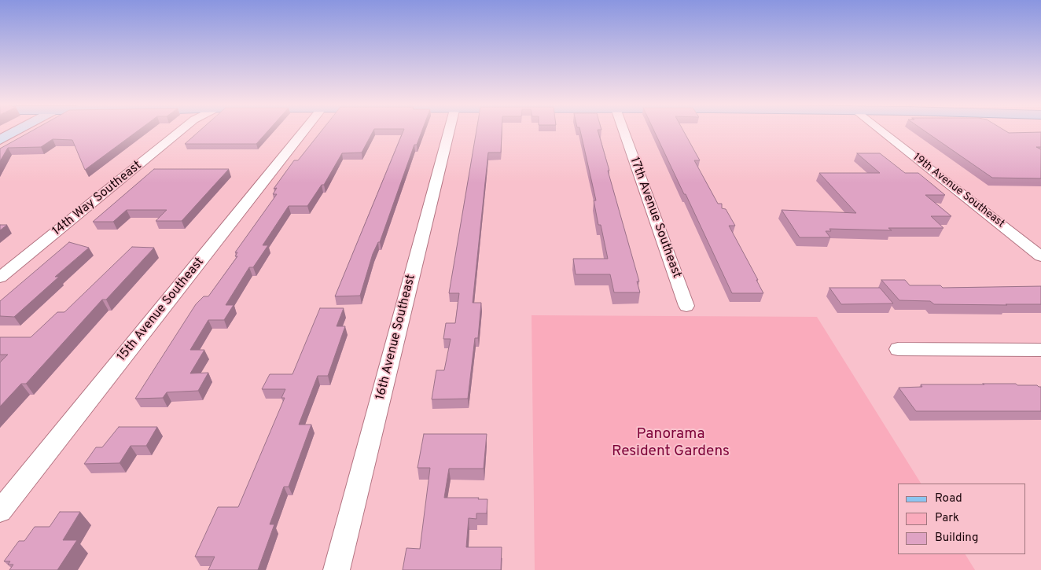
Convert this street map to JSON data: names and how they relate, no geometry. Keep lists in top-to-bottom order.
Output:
{
  "streets": {
    "street": [
      "19th Avenue Southeast",
      "14th Way Southeast",
      "17th Avenue Southeast",
      "15th Avenue Southeast",
      "16th Avenue Southeast"
    ]
  },
  "parks": ["Panorama Resident Gardens"],
  "legend": ["Road", "Park", "Building"]
}
